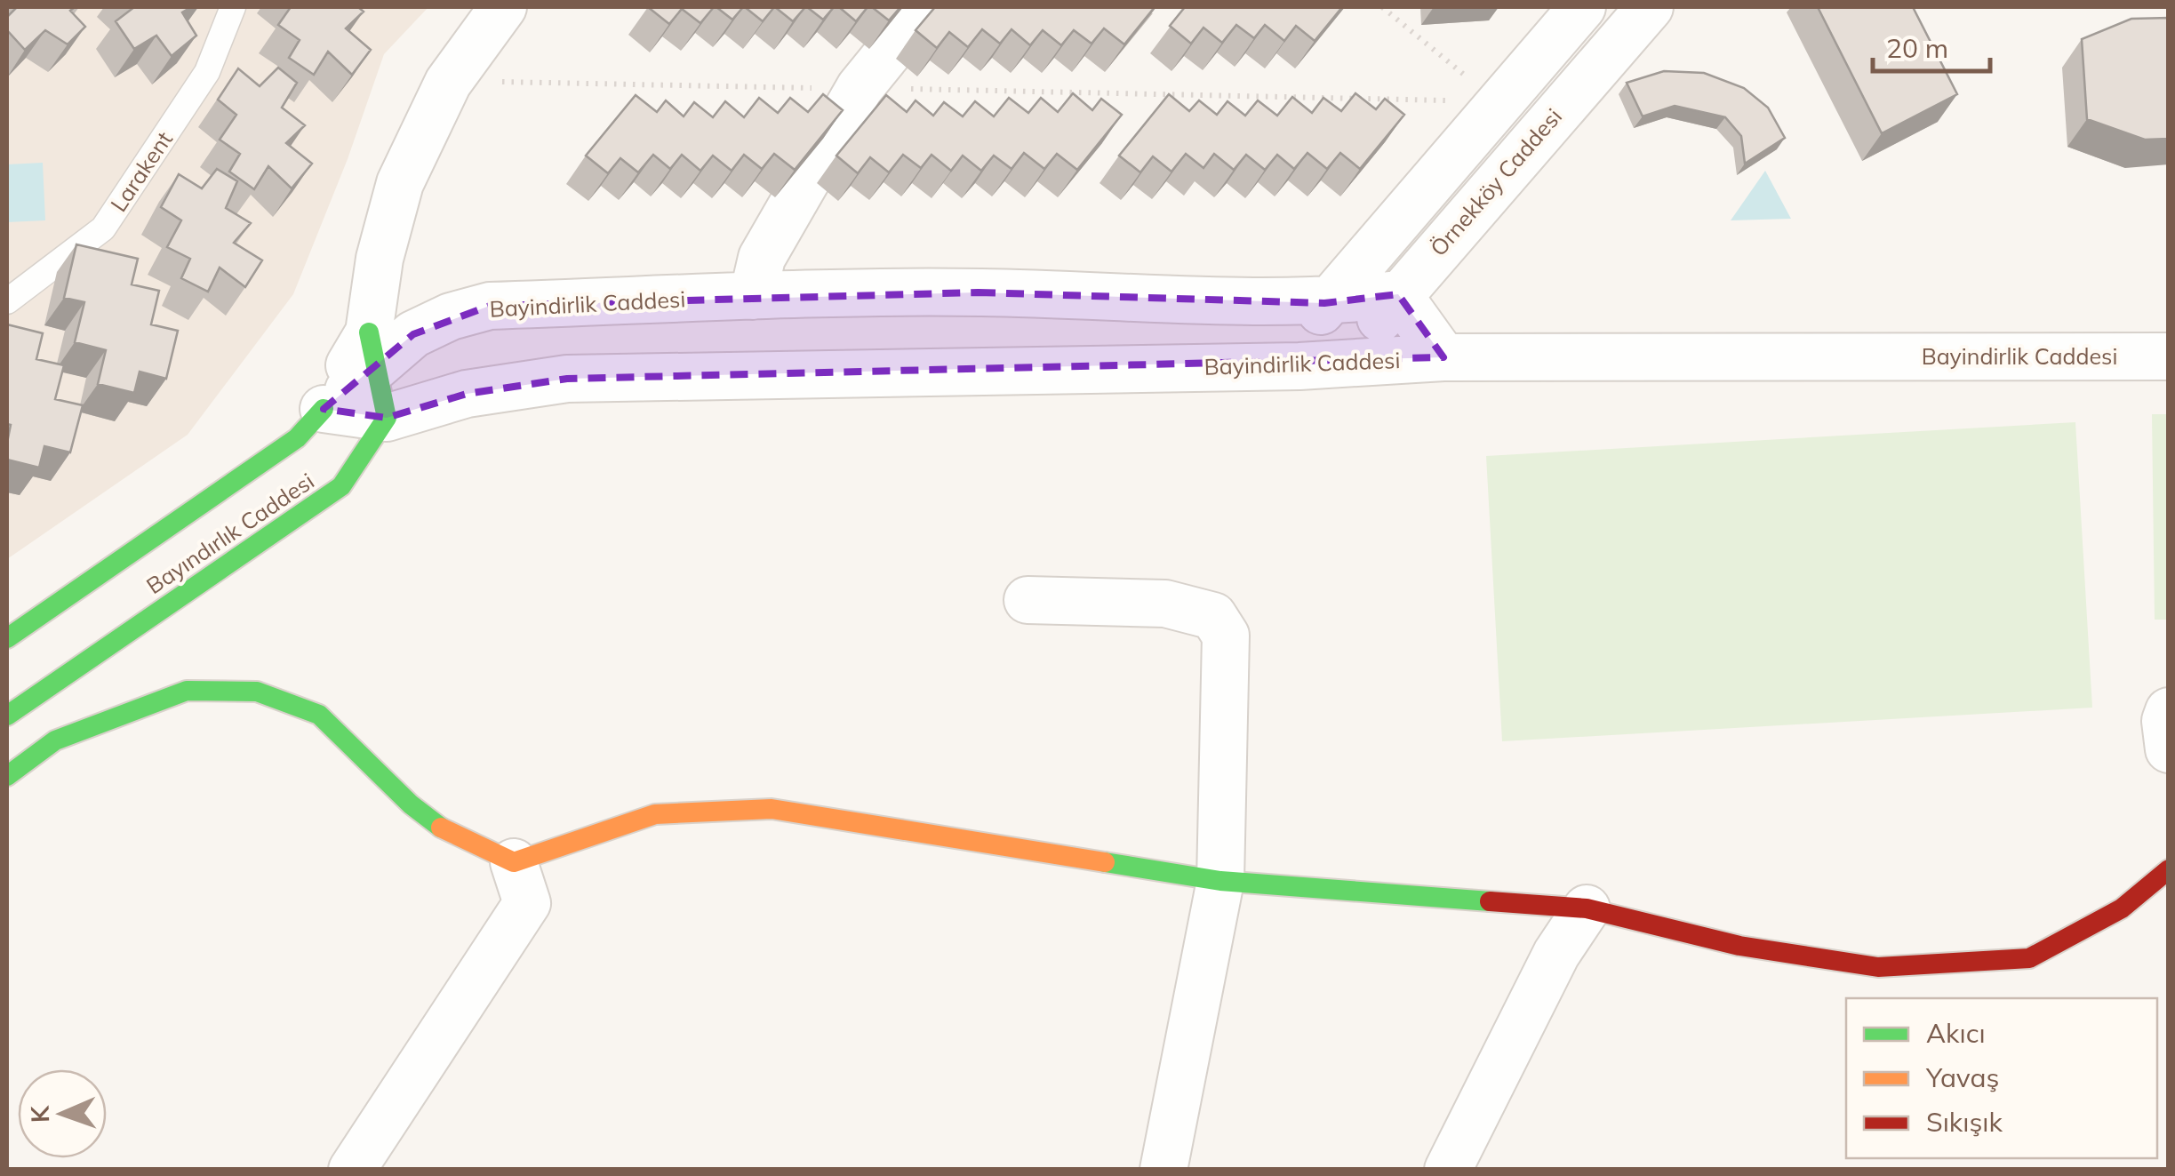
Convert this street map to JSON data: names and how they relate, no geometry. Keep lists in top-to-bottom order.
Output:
{
  "streets": {
    "street": ["Örnekköy Caddesi", "Bayindirlik Caddesi", "Bayındırlık Caddesi"],
    "lane": ["Larakent"]
  },
  "crossings": [
    ["Örnekköy Caddesi", "Bayindirlik Caddesi"],
    ["Bayindirlik Caddesi", "Bayındırlık Caddesi"]
  ],
  "legend": ["Akıcı", "Yavaş", "Sıkışık"],
  "scale_bar": "20 m",
  "north": "left"
}
